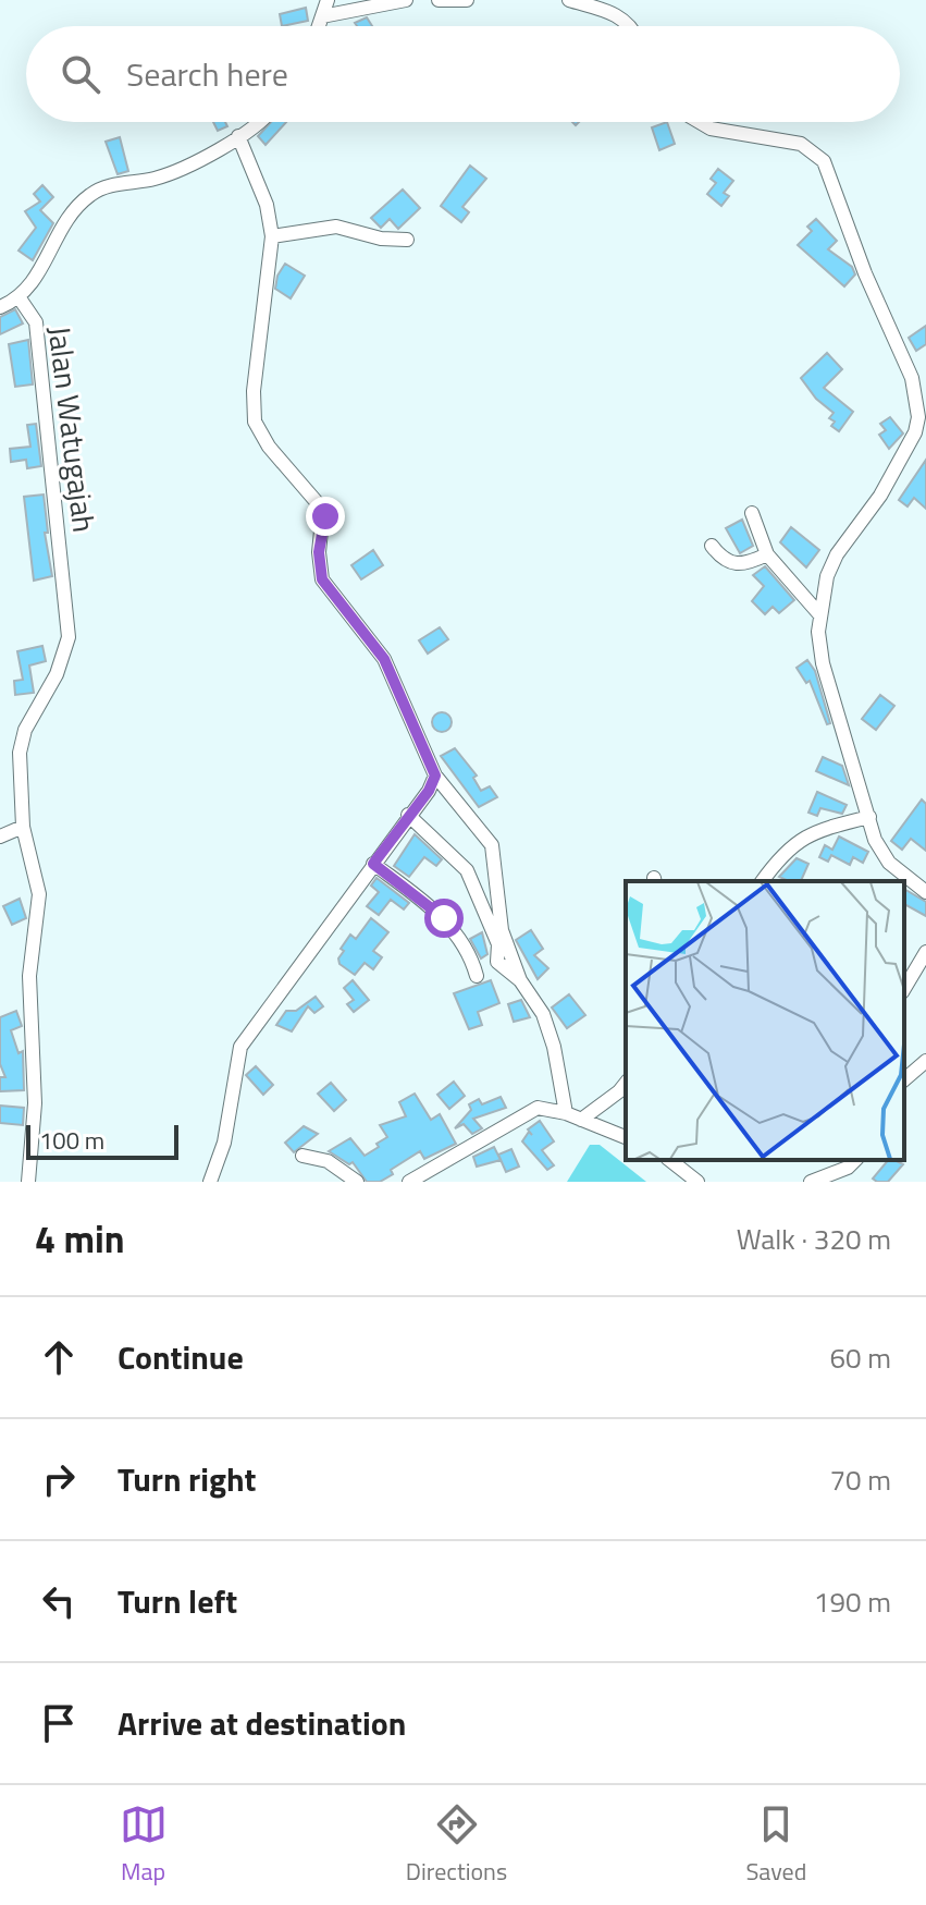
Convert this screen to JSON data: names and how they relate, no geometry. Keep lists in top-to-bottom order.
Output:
{
  "streets": {
    "street": ["Jalan Watugajah"]
  },
  "scale_bar": "100 m",
  "page": {
    "search": "Search here",
    "scale": "100 m",
    "heading": ["4 min", "Walk · 320 m"],
    "list": [
      ["Continue", "60 m"],
      ["Turn right", "70 m"],
      ["Turn left", "190 m"],
      "Arrive at destination"
    ],
    "nav": ["Map", "Directions", "Saved"]
  }
}
